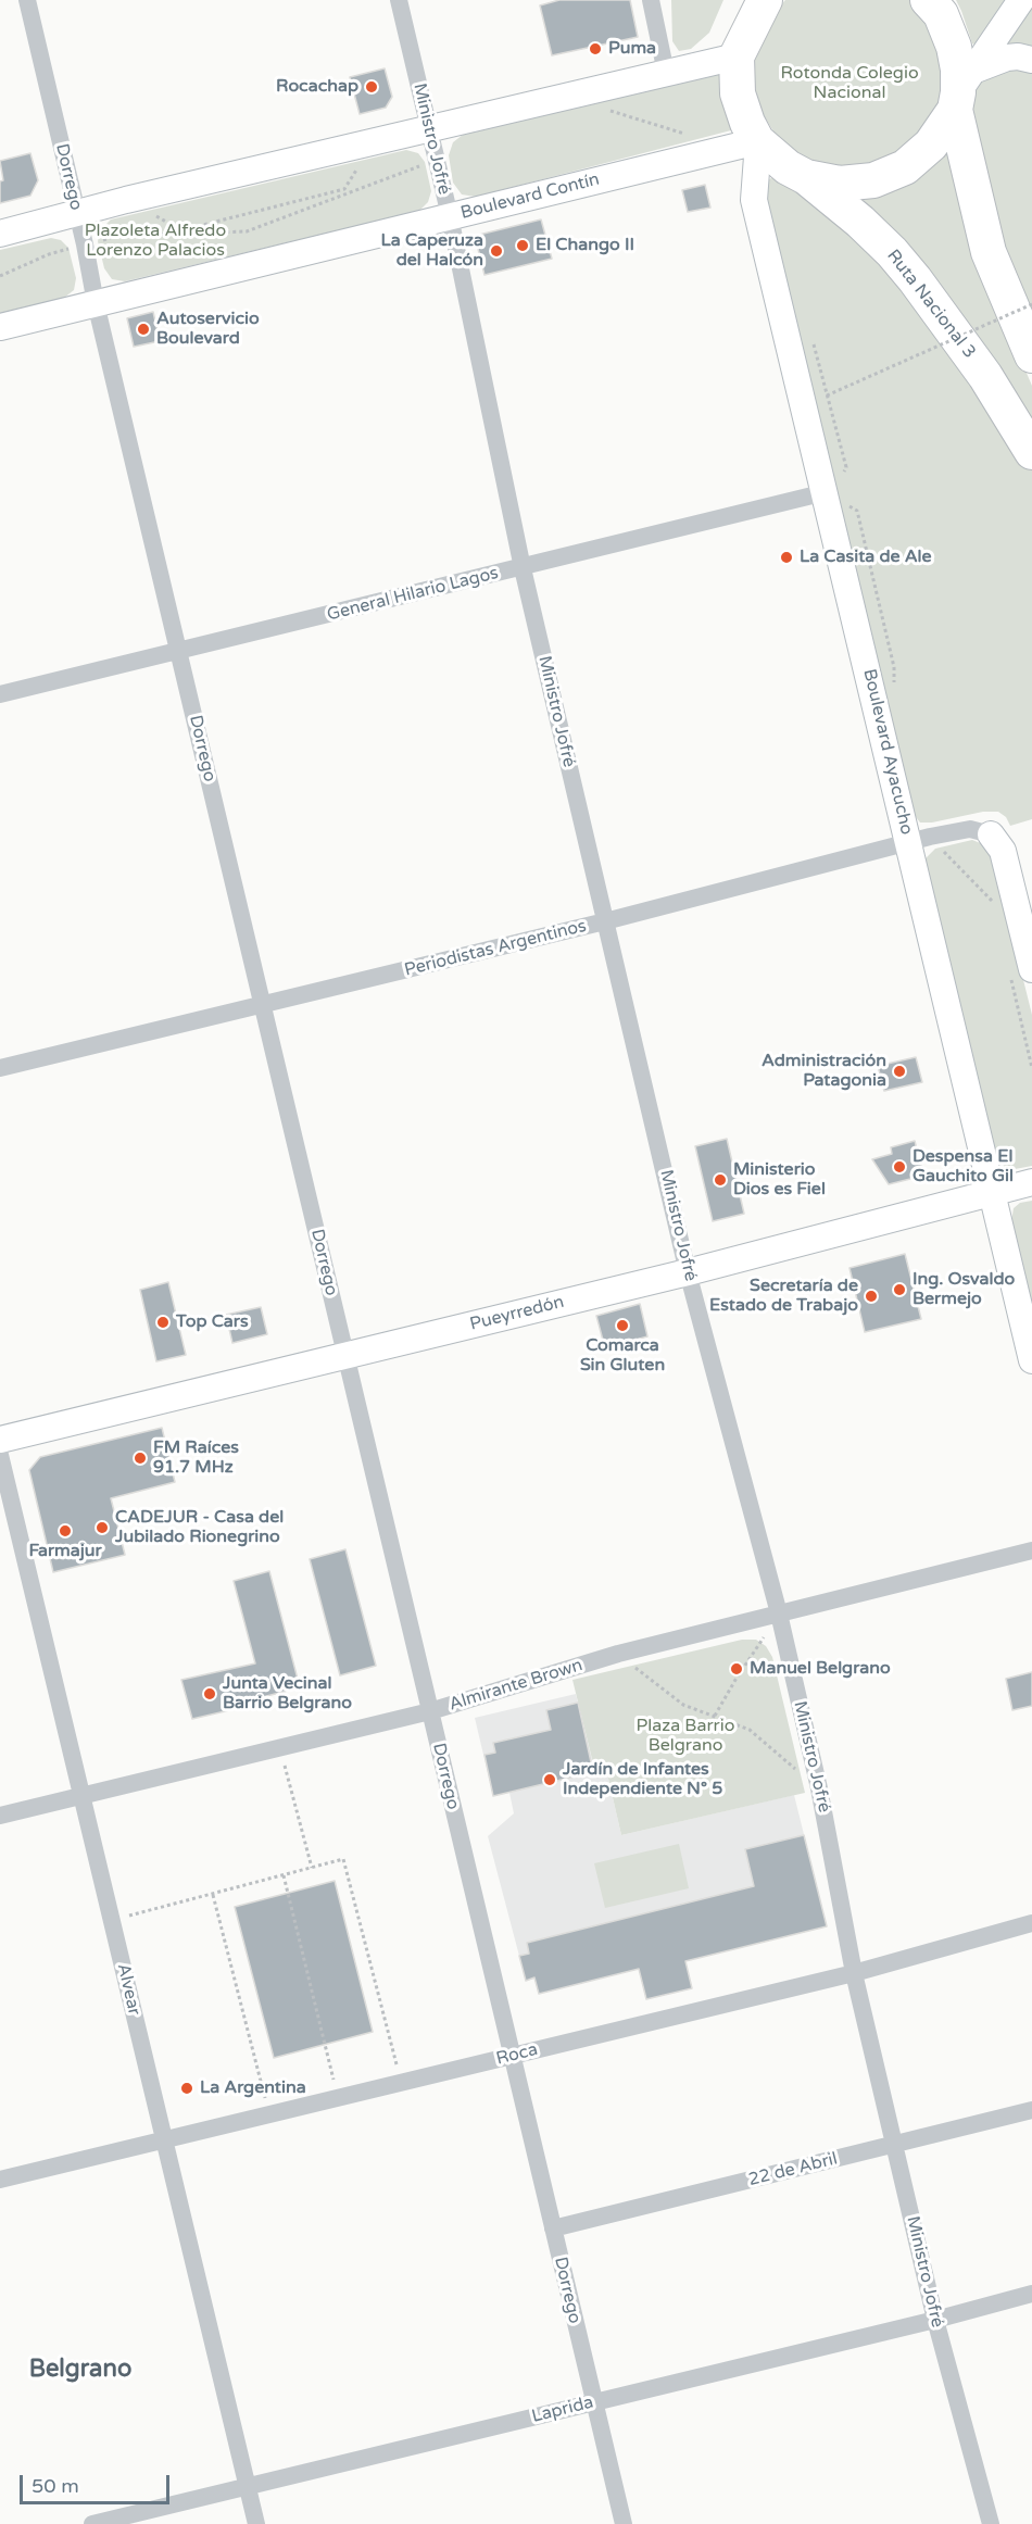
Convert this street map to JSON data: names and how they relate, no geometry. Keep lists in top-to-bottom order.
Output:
{
  "streets": {
    "highway": ["Ruta Nacional 3"],
    "main road": ["Boulevard Contín", "Boulevard Ayacucho", "Pueyrredón"],
    "street": [
      "Ministro Jofré",
      "Dorrego",
      "General Hilario Lagos",
      "Periodistas Argentinos",
      "Almirante Brown",
      "Alvear",
      "Roca",
      "22 de Abril",
      "Laprida"
    ]
  },
  "crossings": [
    ["Ministro Jofré", "Boulevard Contín"],
    ["Ministro Jofré", "General Hilario Lagos"],
    ["Ministro Jofré", "Periodistas Argentinos"],
    ["Ministro Jofré", "Pueyrredón"],
    ["Ministro Jofré", "Almirante Brown"],
    ["Ministro Jofré", "Roca"],
    ["Ministro Jofré", "22 de Abril"],
    ["Ministro Jofré", "Laprida"],
    ["Dorrego", "Boulevard Contín"],
    ["Dorrego", "General Hilario Lagos"],
    ["Dorrego", "Periodistas Argentinos"],
    ["Dorrego", "Pueyrredón"],
    ["Dorrego", "Almirante Brown"],
    ["Dorrego", "Roca"],
    ["Dorrego", "22 de Abril"],
    ["Dorrego", "Laprida"],
    ["Boulevard Contín", "Ruta Nacional 3"],
    ["Boulevard Contín", "Boulevard Ayacucho"],
    ["Ruta Nacional 3", "Boulevard Ayacucho"],
    ["General Hilario Lagos", "Boulevard Ayacucho"],
    ["Boulevard Ayacucho", "Periodistas Argentinos"],
    ["Boulevard Ayacucho", "Pueyrredón"],
    ["Almirante Brown", "Alvear"],
    ["Alvear", "Roca"],
    ["Alvear", "Laprida"]
  ],
  "districts": ["Belgrano"],
  "parks": ["Rotonda Colegio Nacional", "Plazoleta Alfredo Lorenzo Palacios", "Plaza Barrio Belgrano"],
  "places": [
    "Puma",
    "Rocachap",
    "El Chango II",
    "La Caperuza del Halcón",
    "Autoservicio Boulevard",
    "La Casita de Ale",
    "Administración Patagonia",
    "Despensa El Gauchito Gil",
    "Ministerio Dios es Fiel",
    "Ing. Osvaldo Bermejo",
    "Secretaría de Estado de Trabajo",
    "Top Cars",
    "Comarca Sin Gluten",
    "FM Raíces 91.7 MHz",
    "CADEJUR - Casa del Jubilado Rionegrino",
    "Farmajur",
    "Manuel Belgrano",
    "Junta Vecinal Barrio Belgrano",
    "Jardín de Infantes Independiente N° 5",
    "La Argentina"
  ],
  "scale_bar": "50 m"
}
